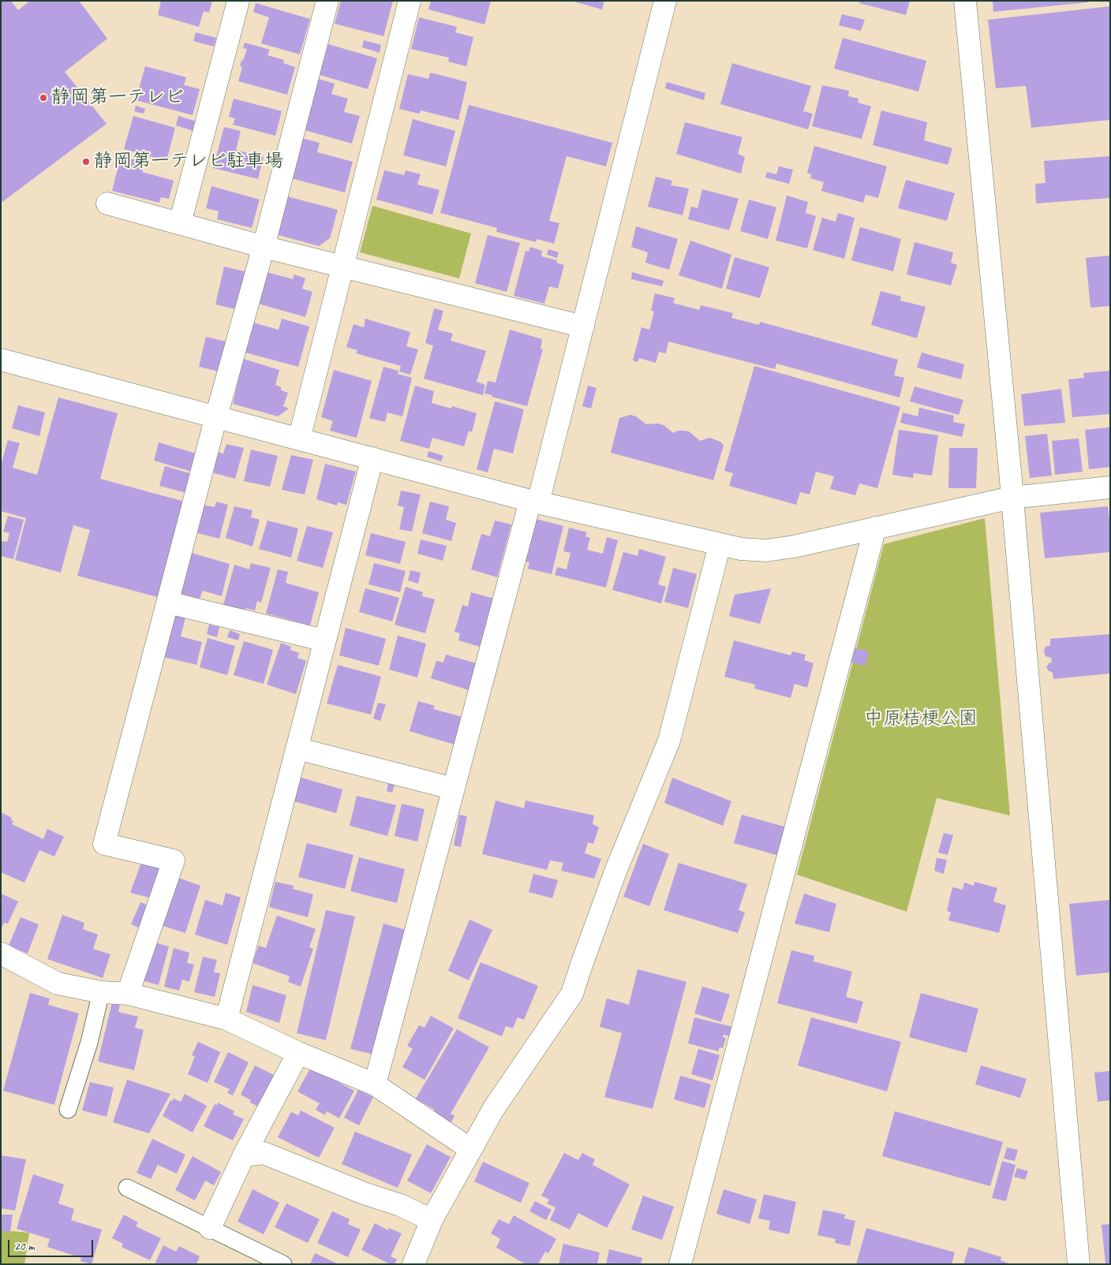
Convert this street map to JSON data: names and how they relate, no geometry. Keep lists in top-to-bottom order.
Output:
{
  "parks": ["中原桔梗公園"],
  "places": ["静岡第一テレビ", "静岡第一テレビ駐車場"],
  "scale_bar": "20 m"
}
